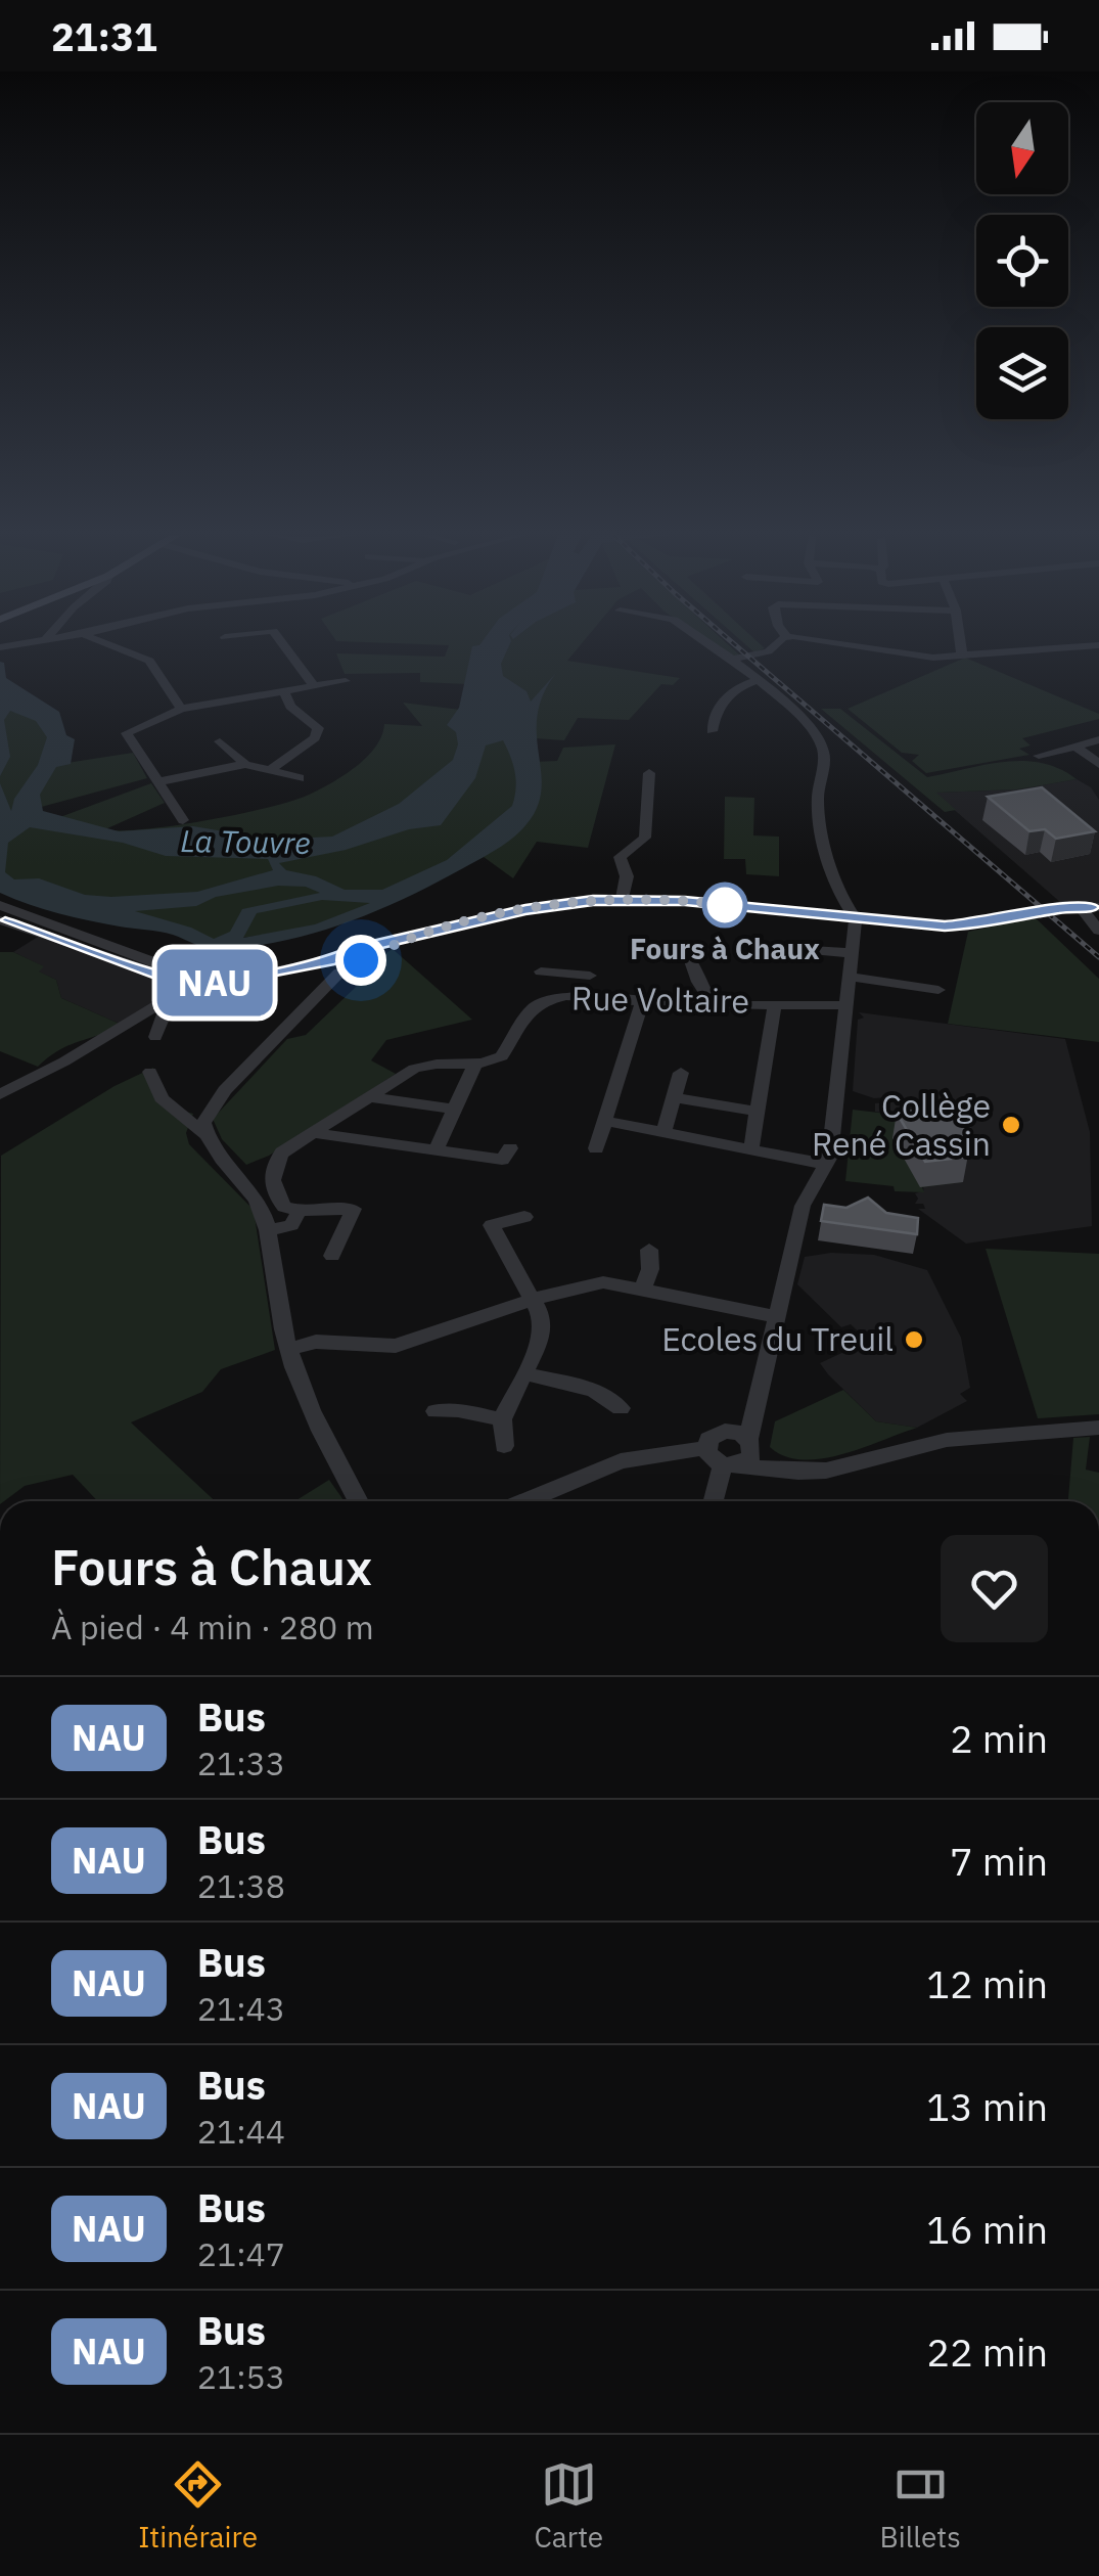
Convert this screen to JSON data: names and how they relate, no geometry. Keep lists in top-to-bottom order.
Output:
{
  "streets": {
    "street": ["Rue Voltaire"]
  },
  "water": ["La Touvre"],
  "places": ["Fours à Chaux", "Collège René Cassin", "Ecoles du Treuil"],
  "lines": ["bus line NAU"],
  "north": "bottom",
  "page": {
    "status": "21:31",
    "on_map": "NAU",
    "heading": ["Fours à Chaux", "À pied · 4 min · 280 m"],
    "list": [
      {
        "mark": "NAU",
        "name": "Bus",
        "note": "21:33",
        "value": "2 min"
      },
      {
        "mark": "NAU",
        "name": "Bus",
        "note": "21:38",
        "value": "7 min"
      },
      {
        "mark": "NAU",
        "name": "Bus",
        "note": "21:43",
        "value": "12 min"
      },
      {
        "mark": "NAU",
        "name": "Bus",
        "note": "21:44",
        "value": "13 min"
      },
      {
        "mark": "NAU",
        "name": "Bus",
        "note": "21:47",
        "value": "16 min"
      },
      {
        "mark": "NAU",
        "name": "Bus",
        "note": "21:53",
        "value": "22 min"
      }
    ],
    "tabs": ["Itinéraire", "Carte", "Billets"]
  }
}
